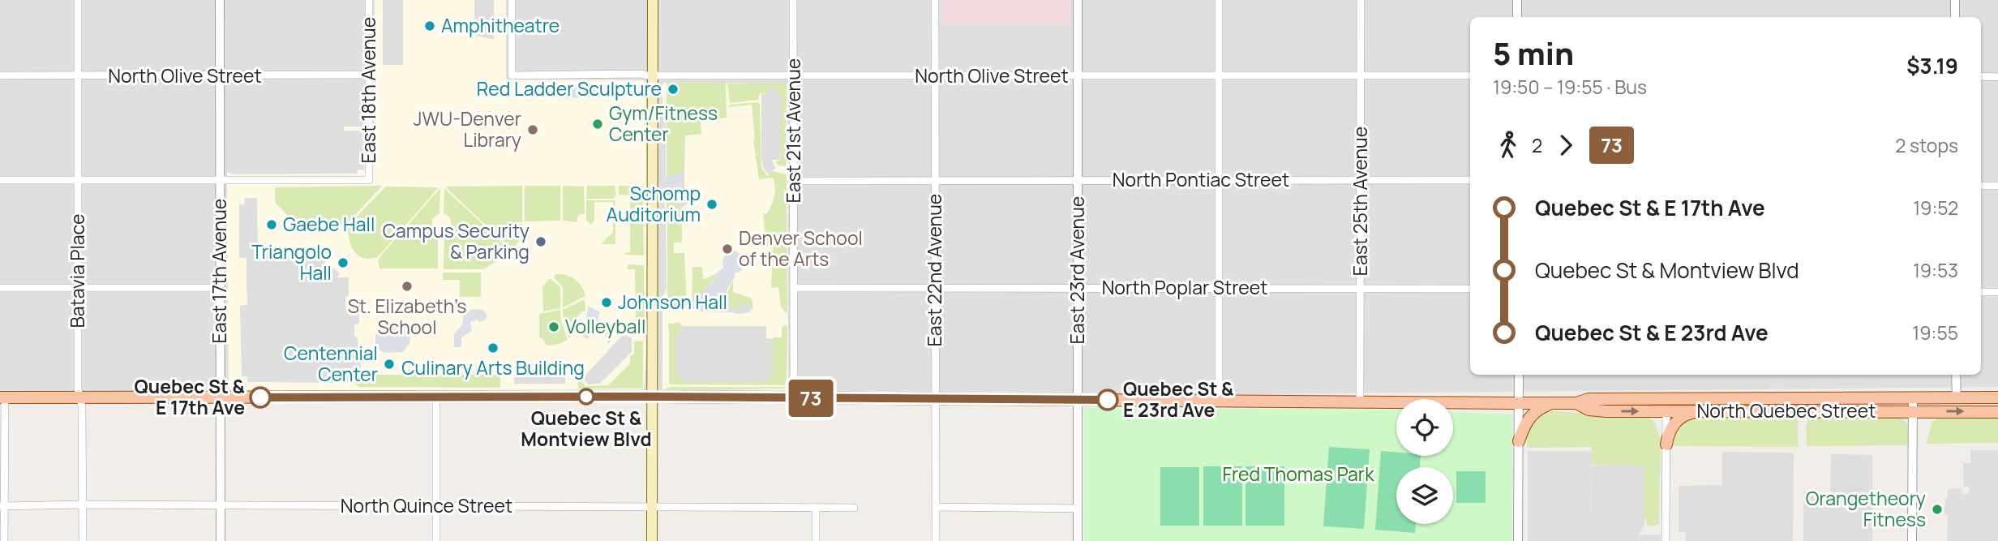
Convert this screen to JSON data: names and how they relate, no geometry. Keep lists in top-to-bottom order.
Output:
{
  "streets": {
    "main road": ["North Quebec Street"],
    "street": [
      "North Olive Street",
      "East 18th Avenue",
      "East 21st Avenue",
      "North Pontiac Street",
      "East 25th Avenue",
      "East 22nd Avenue",
      "East 23rd Avenue",
      "Batavia Place",
      "East 17th Avenue",
      "North Poplar Street",
      "North Quince Street"
    ]
  },
  "crossings": [
    ["North Olive Street", "East 18th Avenue"],
    ["North Olive Street", "East 21st Avenue"],
    ["North Olive Street", "East 25th Avenue"],
    ["North Olive Street", "East 22nd Avenue"],
    ["North Olive Street", "East 23rd Avenue"],
    ["North Olive Street", "Batavia Place"],
    ["North Olive Street", "East 17th Avenue"],
    ["East 18th Avenue", "East 17th Avenue"],
    ["East 21st Avenue", "North Pontiac Street"],
    ["East 21st Avenue", "North Poplar Street"],
    ["East 21st Avenue", "North Quebec Street"],
    ["North Pontiac Street", "East 25th Avenue"],
    ["North Pontiac Street", "East 22nd Avenue"],
    ["North Pontiac Street", "East 23rd Avenue"],
    ["East 25th Avenue", "North Poplar Street"],
    ["East 25th Avenue", "North Quebec Street"],
    ["East 22nd Avenue", "North Poplar Street"],
    ["East 22nd Avenue", "North Quebec Street"],
    ["East 23rd Avenue", "North Poplar Street"],
    ["East 23rd Avenue", "North Quebec Street"],
    ["Batavia Place", "North Quebec Street"],
    ["Batavia Place", "North Quince Street"],
    ["East 17th Avenue", "North Quebec Street"],
    ["East 17th Avenue", "North Quince Street"]
  ],
  "parks": ["Fred Thomas Park"],
  "places": [
    "Amphitheatre",
    "Red Ladder Sculpture",
    "Gym/Fitness Center",
    "JWU-Denver Library",
    "Schomp Auditorium",
    "Gaebe Hall",
    "Campus Security & Parking",
    "Denver School of the Arts",
    "Triangolo Hall",
    "St. Elizabeth’s School",
    "Johnson Hall",
    "Volleyball",
    "Culinary Arts Building",
    "Centennial Center",
    "Quebec St & Montview Blvd",
    "Quebec St & E 17th Ave",
    "Quebec St & E 23rd Ave",
    "Orangetheory Fitness"
  ],
  "lines": ["bus line 73"],
  "page": {
    "on_map": "73",
    "heading": ["5 min", "19:50 – 19:55 · Bus", "$3.19"],
    "legs": ["2", "73", "2 stops"],
    "list": [
      {
        "name": "Quebec St & E 17th Ave",
        "value": "19:52"
      },
      {
        "name": "Quebec St & Montview Blvd",
        "value": "19:53"
      },
      {
        "name": "Quebec St & E 23rd Ave",
        "value": "19:55"
      }
    ]
  }
}
